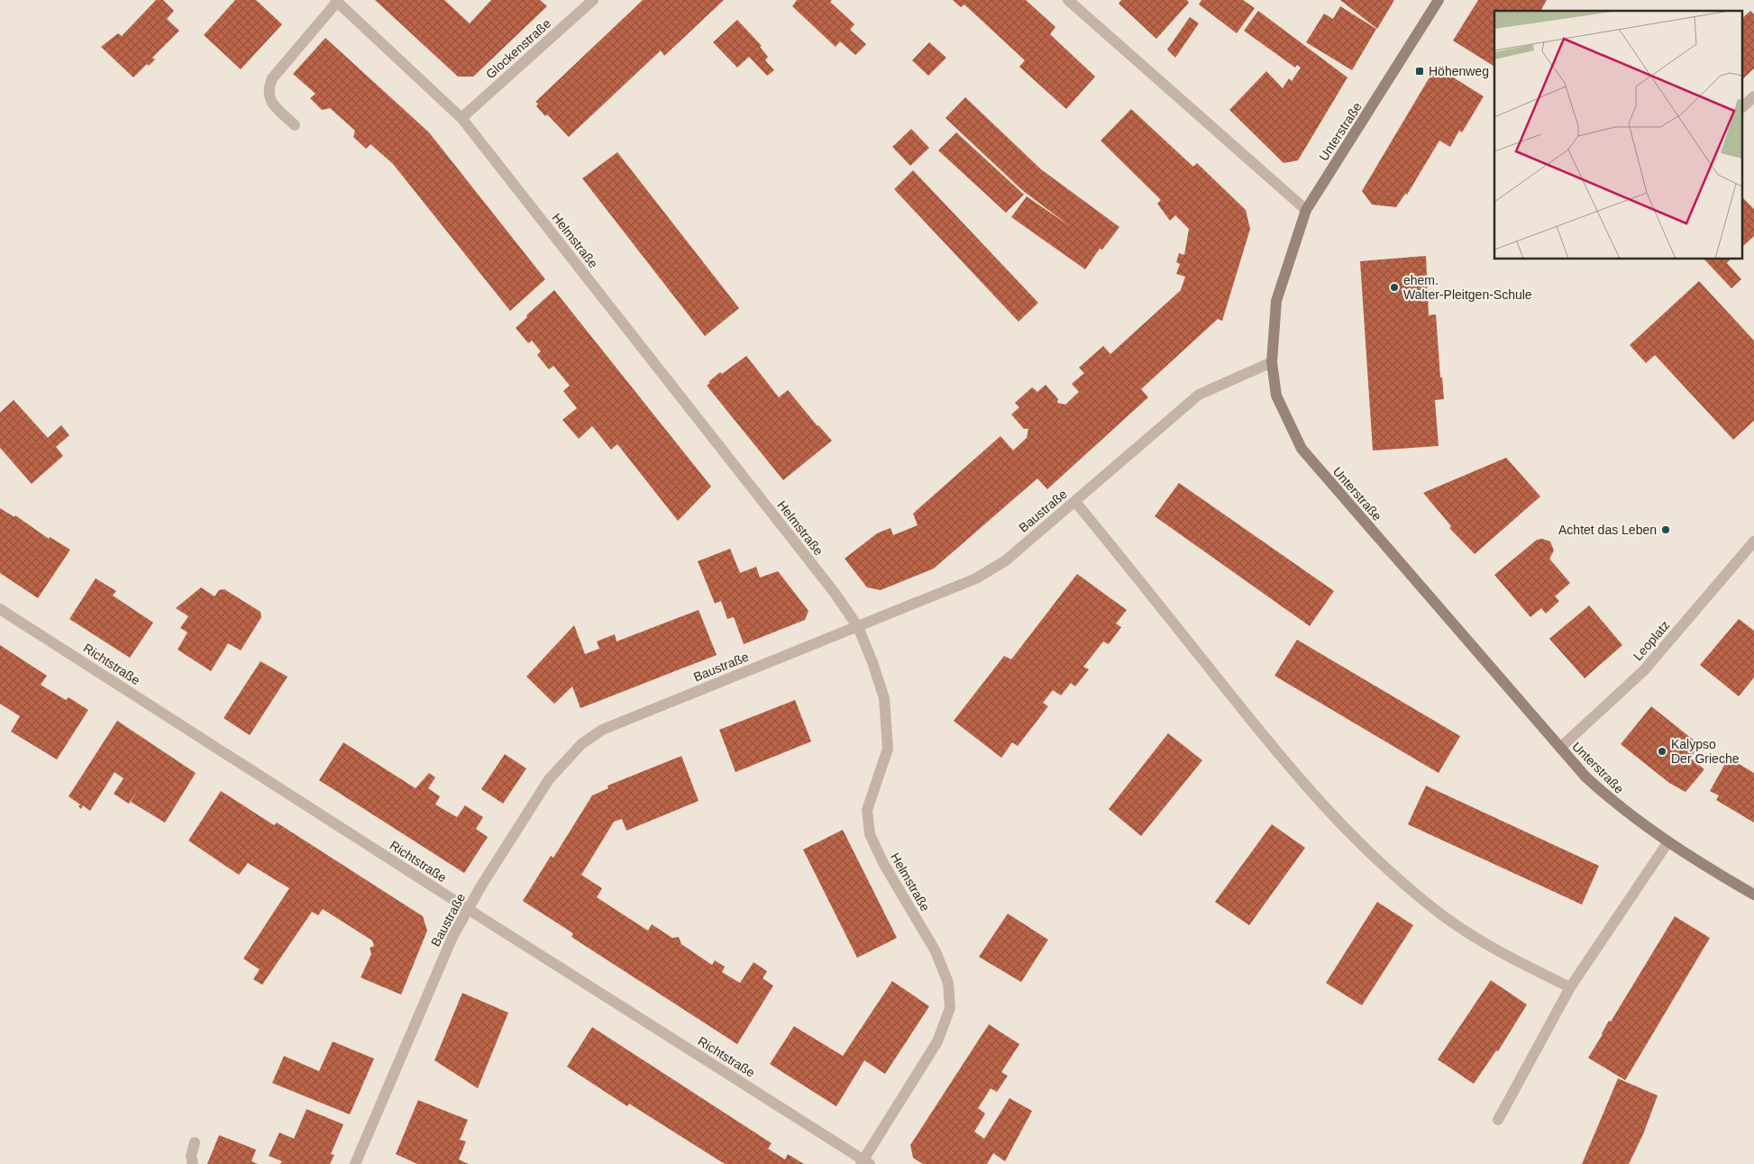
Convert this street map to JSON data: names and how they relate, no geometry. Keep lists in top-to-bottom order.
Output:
{
  "streets": {
    "street": [
      "Glockenstraße",
      "Unterstraße",
      "Helmstraße",
      "Baustraße",
      "Leoplatz",
      "Richtstraße"
    ]
  },
  "crossings": [
    ["Glockenstraße", "Helmstraße"],
    ["Unterstraße", "Baustraße"],
    ["Unterstraße", "Leoplatz"],
    ["Helmstraße", "Baustraße"],
    ["Helmstraße", "Richtstraße"],
    ["Baustraße", "Richtstraße"]
  ],
  "places": {
    "transit": ["Höhenweg"],
    "other": ["ehem. Walter-Pleitgen-Schule", "Achtet das Leben", "Kalypso Der Grieche"]
  }
}
